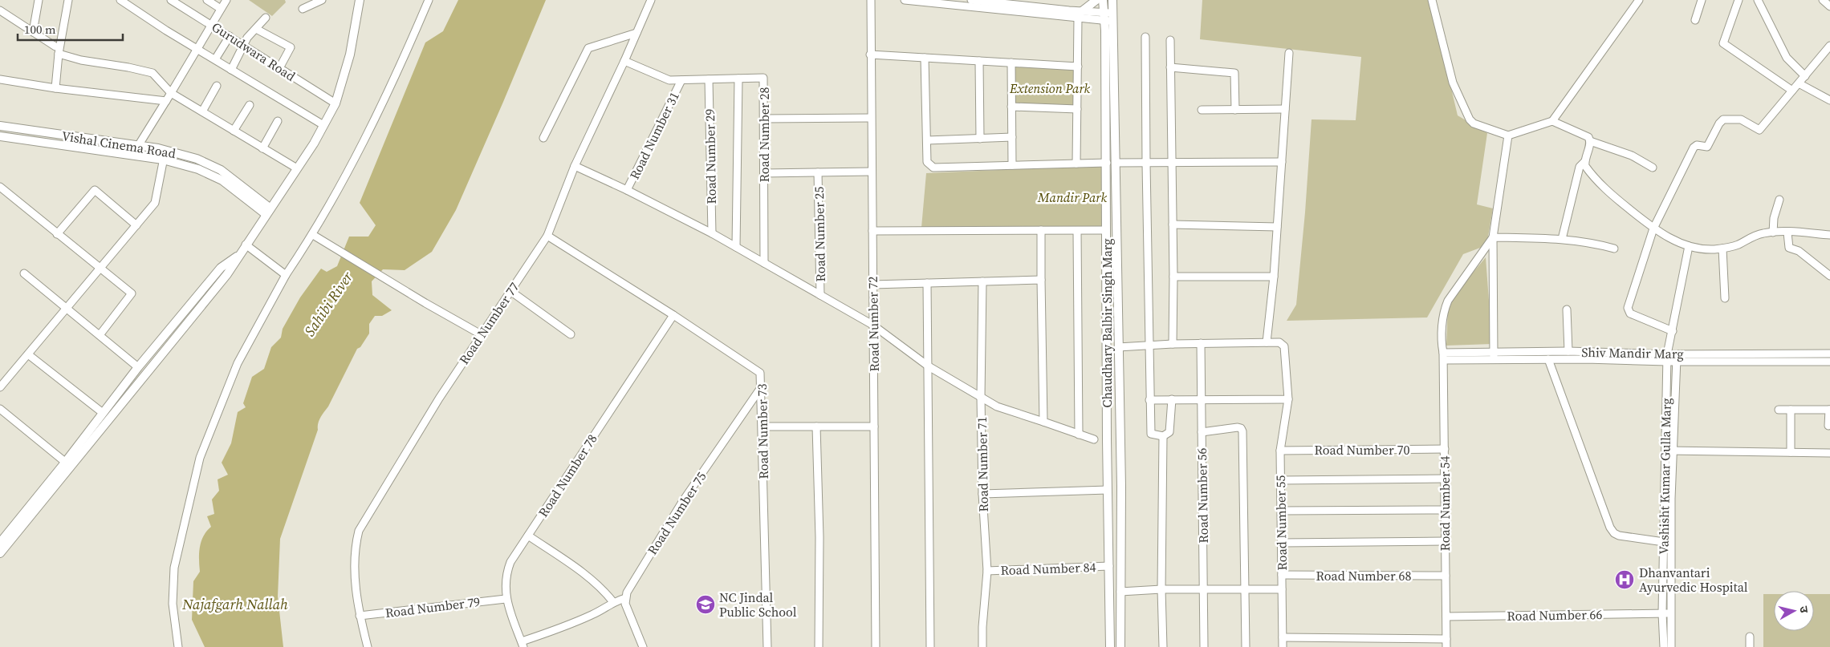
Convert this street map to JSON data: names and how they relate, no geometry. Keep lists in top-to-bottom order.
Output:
{
  "streets": {
    "street": [
      "Gurudwara Road",
      "Road Number 28",
      "Road Number 31",
      "Vishal Cinema Road",
      "Road Number 29",
      "Road Number 25",
      "Road Number 77",
      "Chaudhary Balbir Singh Marg",
      "Road Number 72",
      "Shiv Mandir Marg",
      "Road Number 73",
      "Road Number 70",
      "Road Number 71",
      "Road Number 78",
      "Vashisht Kumar Gulla Marg",
      "Road Number 56",
      "Road Number 54",
      "Road Number 75",
      "Road Number 55",
      "Road Number 84",
      "Road Number 68",
      "Road Number 79",
      "Road Number 66"
    ]
  },
  "crossings": [
    ["Road Number 28", "Road Number 31"],
    ["Road Number 28", "Road Number 29"],
    ["Road Number 28", "Road Number 77"],
    ["Road Number 77", "Road Number 73"],
    ["Road Number 77", "Road Number 79"],
    ["Chaudhary Balbir Singh Marg", "Road Number 84"],
    ["Shiv Mandir Marg", "Vashisht Kumar Gulla Marg"],
    ["Shiv Mandir Marg", "Road Number 54"],
    ["Road Number 73", "Road Number 78"],
    ["Road Number 73", "Road Number 75"],
    ["Road Number 70", "Road Number 54"],
    ["Road Number 70", "Road Number 55"],
    ["Road Number 71", "Road Number 84"],
    ["Road Number 78", "Road Number 79"],
    ["Vashisht Kumar Gulla Marg", "Road Number 66"],
    ["Road Number 54", "Road Number 68"],
    ["Road Number 54", "Road Number 66"],
    ["Road Number 55", "Road Number 68"]
  ],
  "water": ["Sahibi River", "Najafgarh Nallah"],
  "parks": ["Extension Park", "Mandir Park"],
  "places": {
    "hospital": ["Dhanvantari Ayurvedic Hospital"],
    "school or university": ["NC Jindal Public School"]
  },
  "scale_bar": "100 m",
  "north": "right"
}
